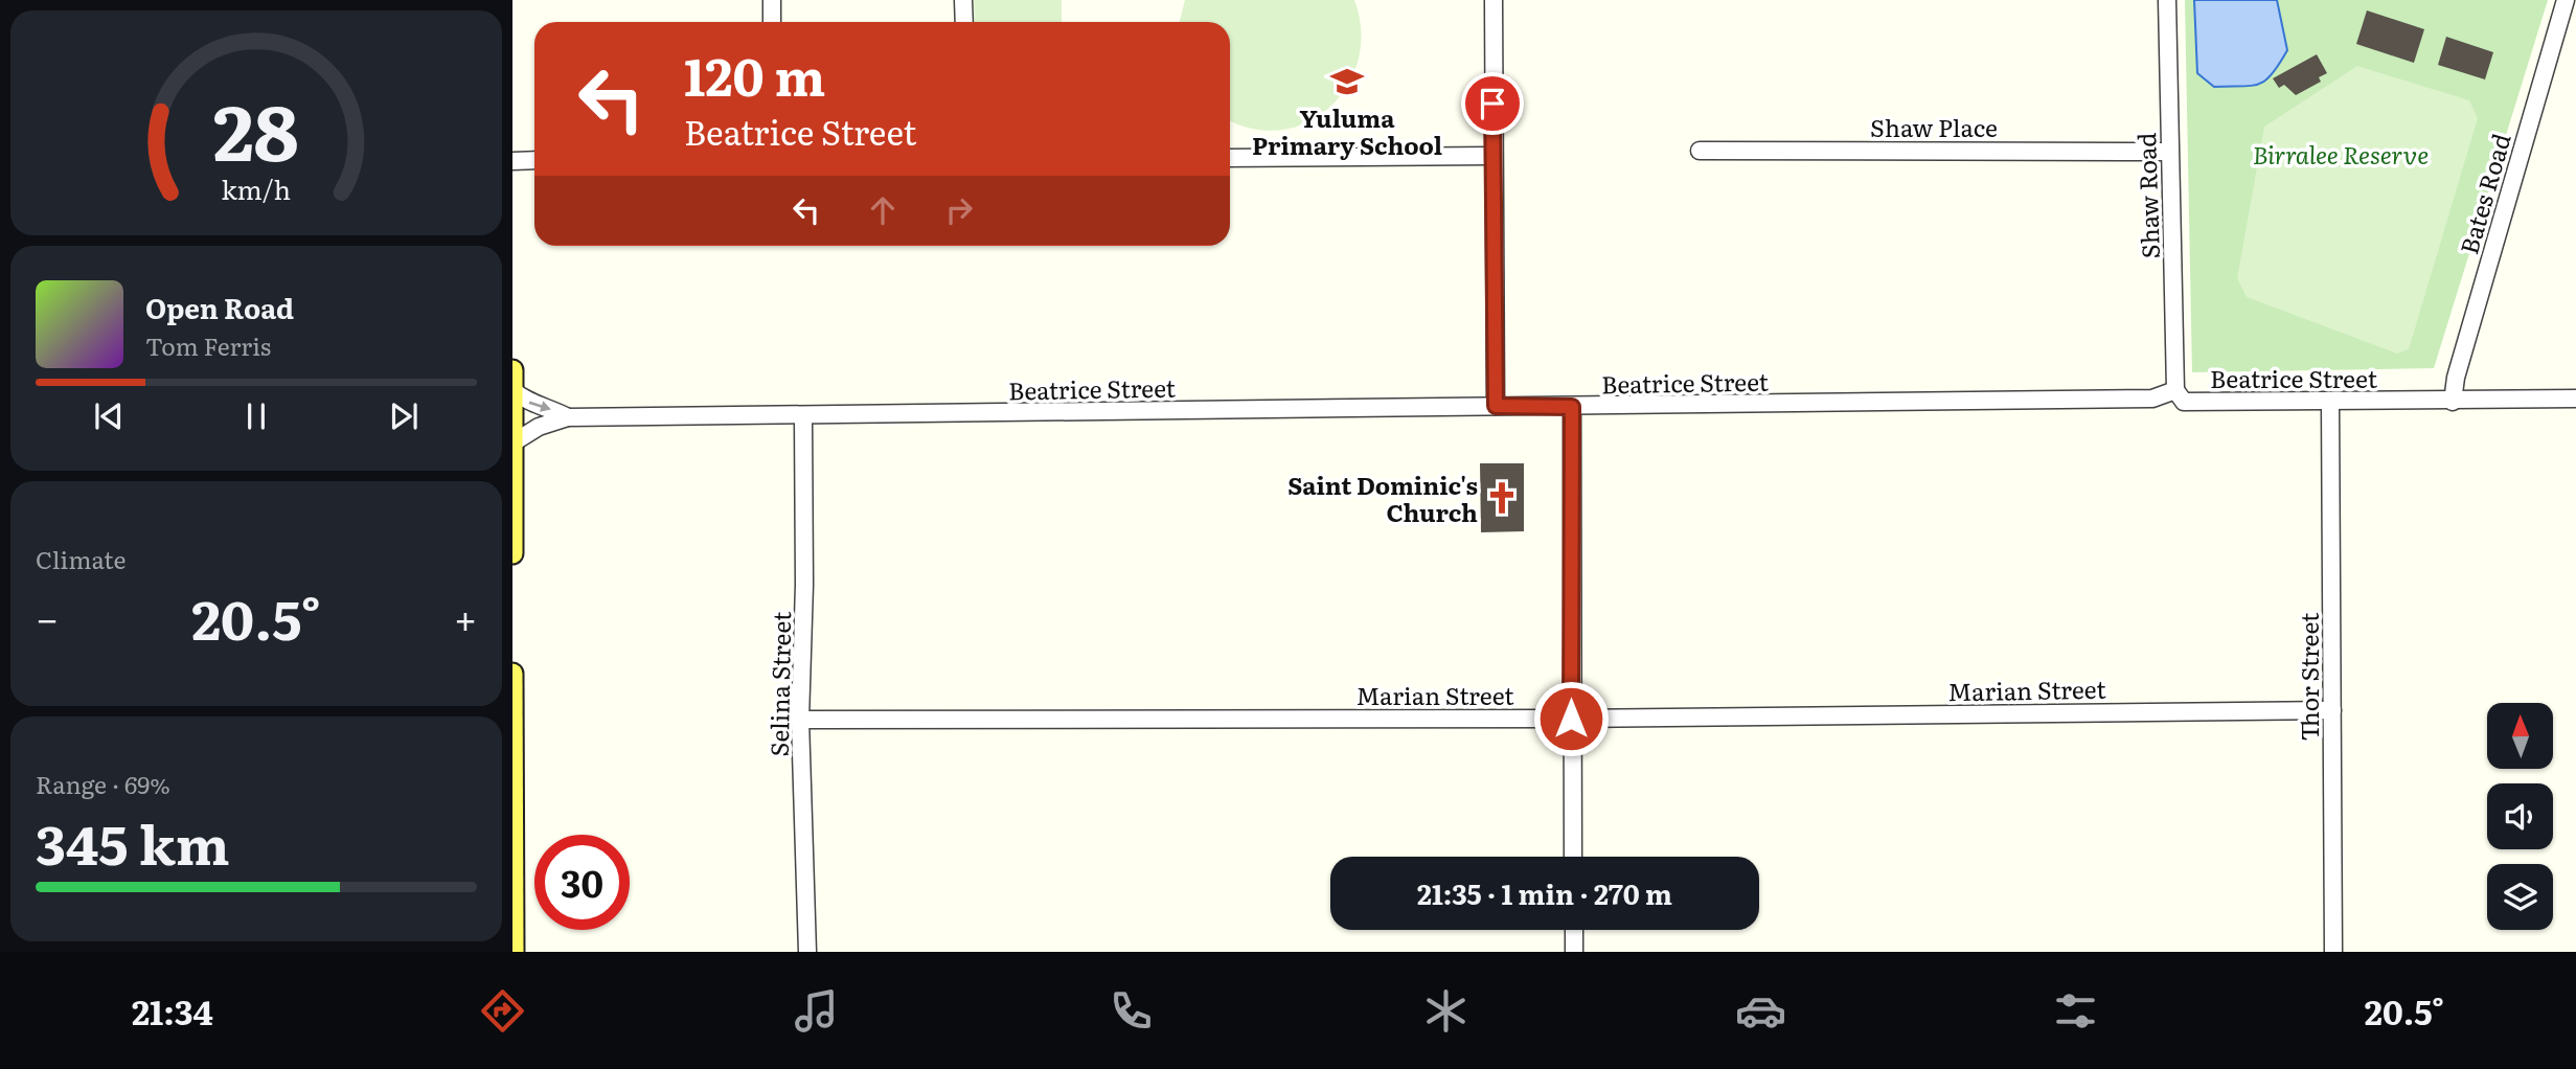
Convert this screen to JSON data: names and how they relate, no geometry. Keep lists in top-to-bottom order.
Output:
{
  "streets": {
    "street": [
      "Shaw Place",
      "Bates Road",
      "Shaw Road",
      "Beatrice Street",
      "Thor Street",
      "Selina Street",
      "Marian Street"
    ]
  },
  "crossings": [
    ["Shaw Place", "Shaw Road"],
    ["Bates Road", "Beatrice Street"],
    ["Shaw Road", "Beatrice Street"],
    ["Beatrice Street", "Thor Street"],
    ["Beatrice Street", "Selina Street"],
    ["Thor Street", "Marian Street"],
    ["Selina Street", "Marian Street"]
  ],
  "parks": ["Birralee Reserve"],
  "places": {
    "school or university": ["Yuluma Primary School"],
    "church": ["Saint Dominic's Church"]
  },
  "north": "top",
  "page": {
    "turn": ["120 m", "Beatrice Street"],
    "song": ["Open Road", "Tom Ferris"],
    "tile": [
      "Climate",
      ["Range · 69%", "345 km"]
    ],
    "heat": ["−", "20.5°", "+"],
    "limit": "30",
    "trip": "21:35 · 1 min · 270 m",
    "tabs": ["21:34", "20.5°"],
    "gauge": ["28", "km/h"]
  }
}
